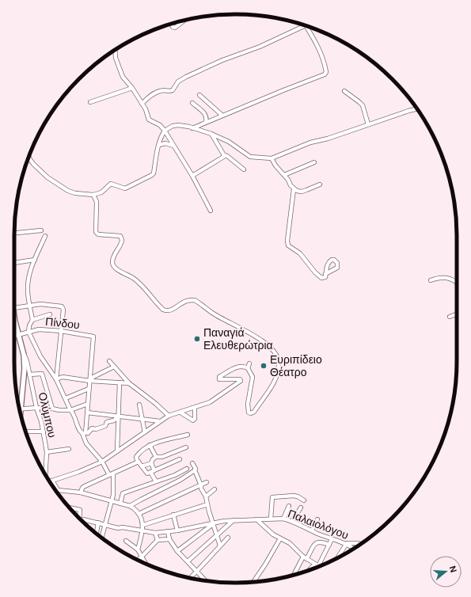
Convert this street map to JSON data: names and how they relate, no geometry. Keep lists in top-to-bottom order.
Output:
{
  "streets": {
    "street": ["Πίνδου", "Ολύμπου", "Παλαιολόγου"]
  },
  "places": ["Παναγιά Ελευθερώτρια", "Ευριπίδειο Θέατρο"],
  "north": "right"
}
